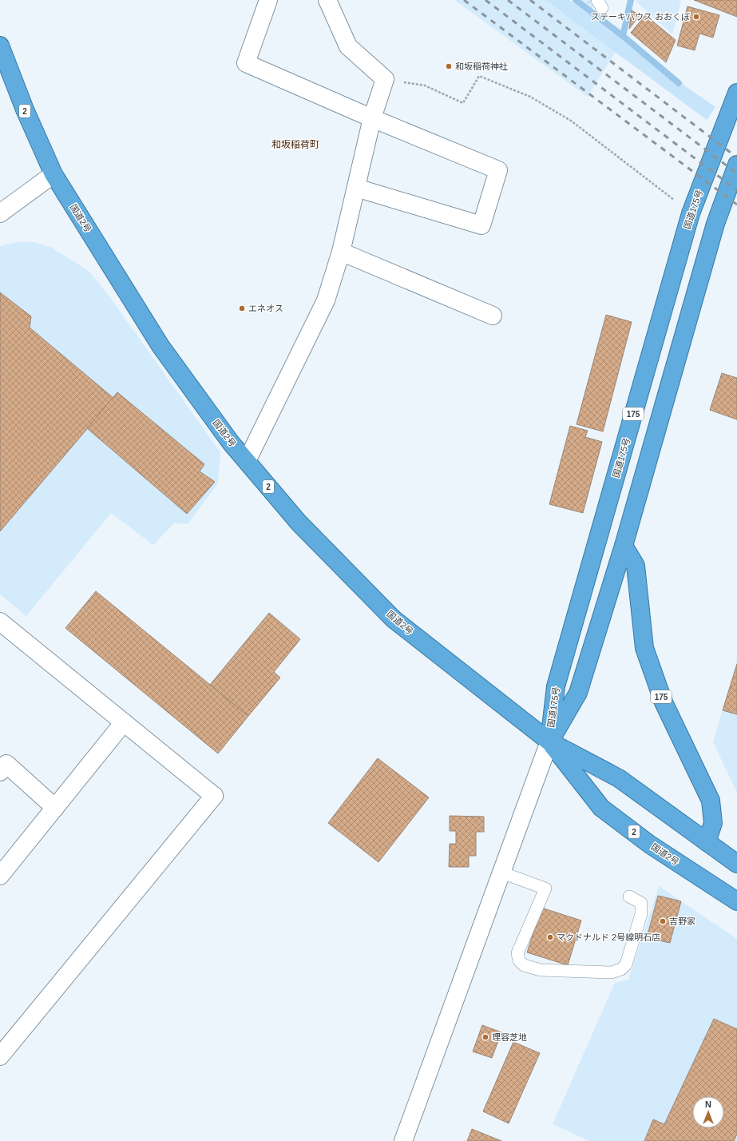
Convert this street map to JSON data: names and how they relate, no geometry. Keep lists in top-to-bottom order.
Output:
{
  "streets": {
    "highway": [
      "2",
      "国道175号",
      "国道2号",
      "175"
    ]
  },
  "crossings": [
    ["国道175号", "国道2号"],
    ["国道175号", "175"],
    ["国道2号", "175"]
  ],
  "districts": ["和坂稲荷町"],
  "places": [
    "ステーキハウス おおくぼ",
    "和坂稲荷神社",
    "エネオス",
    "吉野家",
    "マクドナルド 2号線明石店",
    "理容芝地"
  ],
  "north": "top"
}
